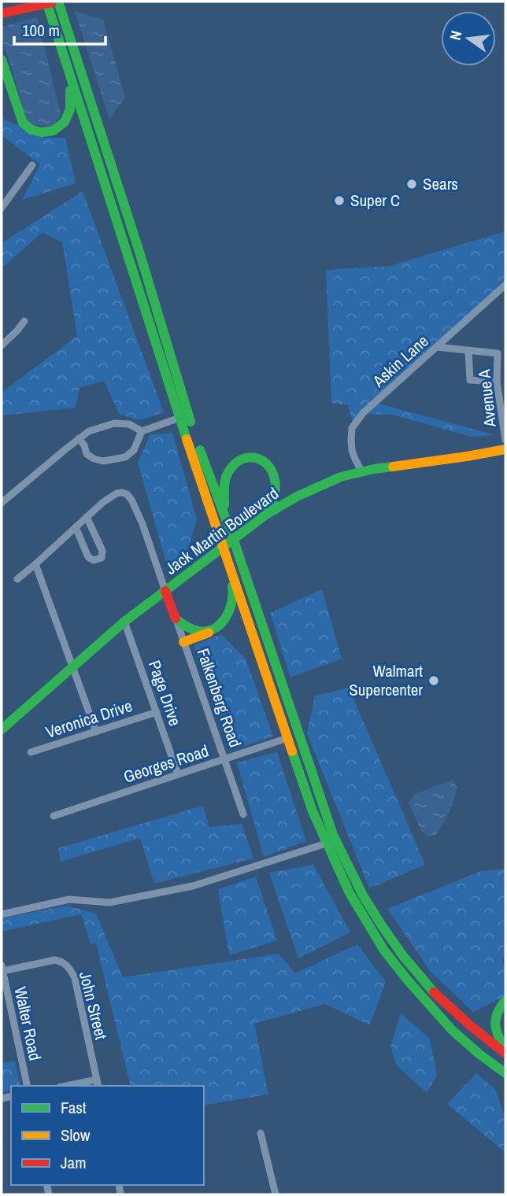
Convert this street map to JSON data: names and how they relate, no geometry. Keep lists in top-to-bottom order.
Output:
{
  "streets": {
    "main road": ["Jack Martin Boulevard", "Falkenberg Road"],
    "street": [
      "Askin Lane",
      "Avenue A",
      "Page Drive",
      "Veronica Drive",
      "Georges Road",
      "John Street",
      "Walter Road"
    ]
  },
  "crossings": [
    ["Askin Lane", "Jack Martin Boulevard"],
    ["Jack Martin Boulevard", "Page Drive"],
    ["Jack Martin Boulevard", "Falkenberg Road"],
    ["Page Drive", "Veronica Drive"],
    ["Page Drive", "Georges Road"],
    ["Falkenberg Road", "Georges Road"],
    ["John Street", "Walter Road"]
  ],
  "places": ["Sears", "Super C", "Walmart Supercenter"],
  "legend": ["Fast", "Slow", "Jam"],
  "scale_bar": "100 m",
  "north": "left"
}
